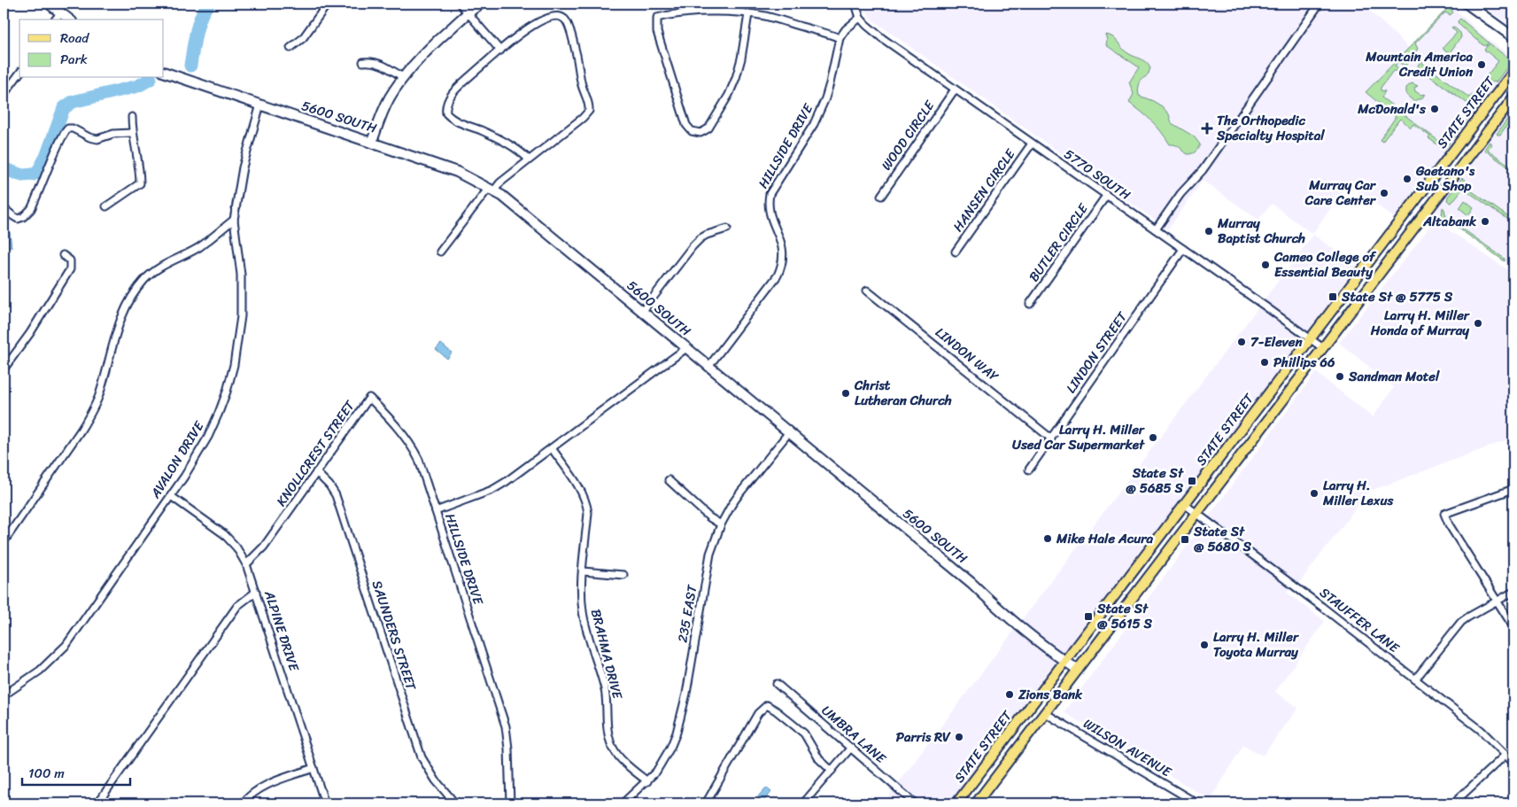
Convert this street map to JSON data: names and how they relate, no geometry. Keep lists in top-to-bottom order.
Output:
{
  "streets": {
    "main road": ["STATE STREET"],
    "street": [
      "5600 SOUTH",
      "WOOD CIRCLE",
      "HILLSIDE DRIVE",
      "5770 SOUTH",
      "HANSEN CIRCLE",
      "BUTLER CIRCLE",
      "LINDON STREET",
      "LINDON WAY",
      "KNOLLCREST STREET",
      "AVALON DRIVE",
      "235 EAST",
      "STAUFFER LANE",
      "ALPINE DRIVE",
      "SAUNDERS STREET",
      "BRAHMA DRIVE",
      "UMBRA LANE",
      "WILSON AVENUE"
    ]
  },
  "crossings": [
    ["STATE STREET", "5600 SOUTH"],
    ["STATE STREET", "5770 SOUTH"],
    ["STATE STREET", "STAUFFER LANE"],
    ["5600 SOUTH", "HILLSIDE DRIVE"],
    ["5600 SOUTH", "AVALON DRIVE"],
    ["5600 SOUTH", "235 EAST"],
    ["WOOD CIRCLE", "5770 SOUTH"],
    ["HILLSIDE DRIVE", "5770 SOUTH"],
    ["HILLSIDE DRIVE", "KNOLLCREST STREET"],
    ["HILLSIDE DRIVE", "BRAHMA DRIVE"],
    ["5770 SOUTH", "HANSEN CIRCLE"],
    ["5770 SOUTH", "BUTLER CIRCLE"],
    ["5770 SOUTH", "LINDON STREET"],
    ["LINDON STREET", "LINDON WAY"],
    ["KNOLLCREST STREET", "ALPINE DRIVE"],
    ["KNOLLCREST STREET", "SAUNDERS STREET"],
    ["AVALON DRIVE", "ALPINE DRIVE"],
    ["235 EAST", "BRAHMA DRIVE"]
  ],
  "places": {
    "other": [
      "Mountain America Credit Union",
      "McDonald's",
      "Gaetano's Sub Shop",
      "Murray Car Care Center",
      "Altabank",
      "Murray Baptist Church",
      "Cameo College of Essential Beauty",
      "Larry H. Miller Honda of Murray",
      "7-Eleven",
      "Phillips 66",
      "Sandman Motel",
      "Christ Lutheran Church",
      "Larry H. Miller Used Car Supermarket",
      "Larry H. Miller Lexus",
      "Mike Hale Acura",
      "Larry H. Miller Toyota Murray",
      "Zions Bank",
      "Parris RV"
    ],
    "health": ["The Orthopedic Specialty Hospital"],
    "transit": [
      "State St @ 5775 S",
      "State St @ 5685 S",
      "State St @ 5680 S",
      "State St @ 5615 S"
    ]
  },
  "legend": ["Road", "Park"],
  "scale_bar": "100 m"
}
